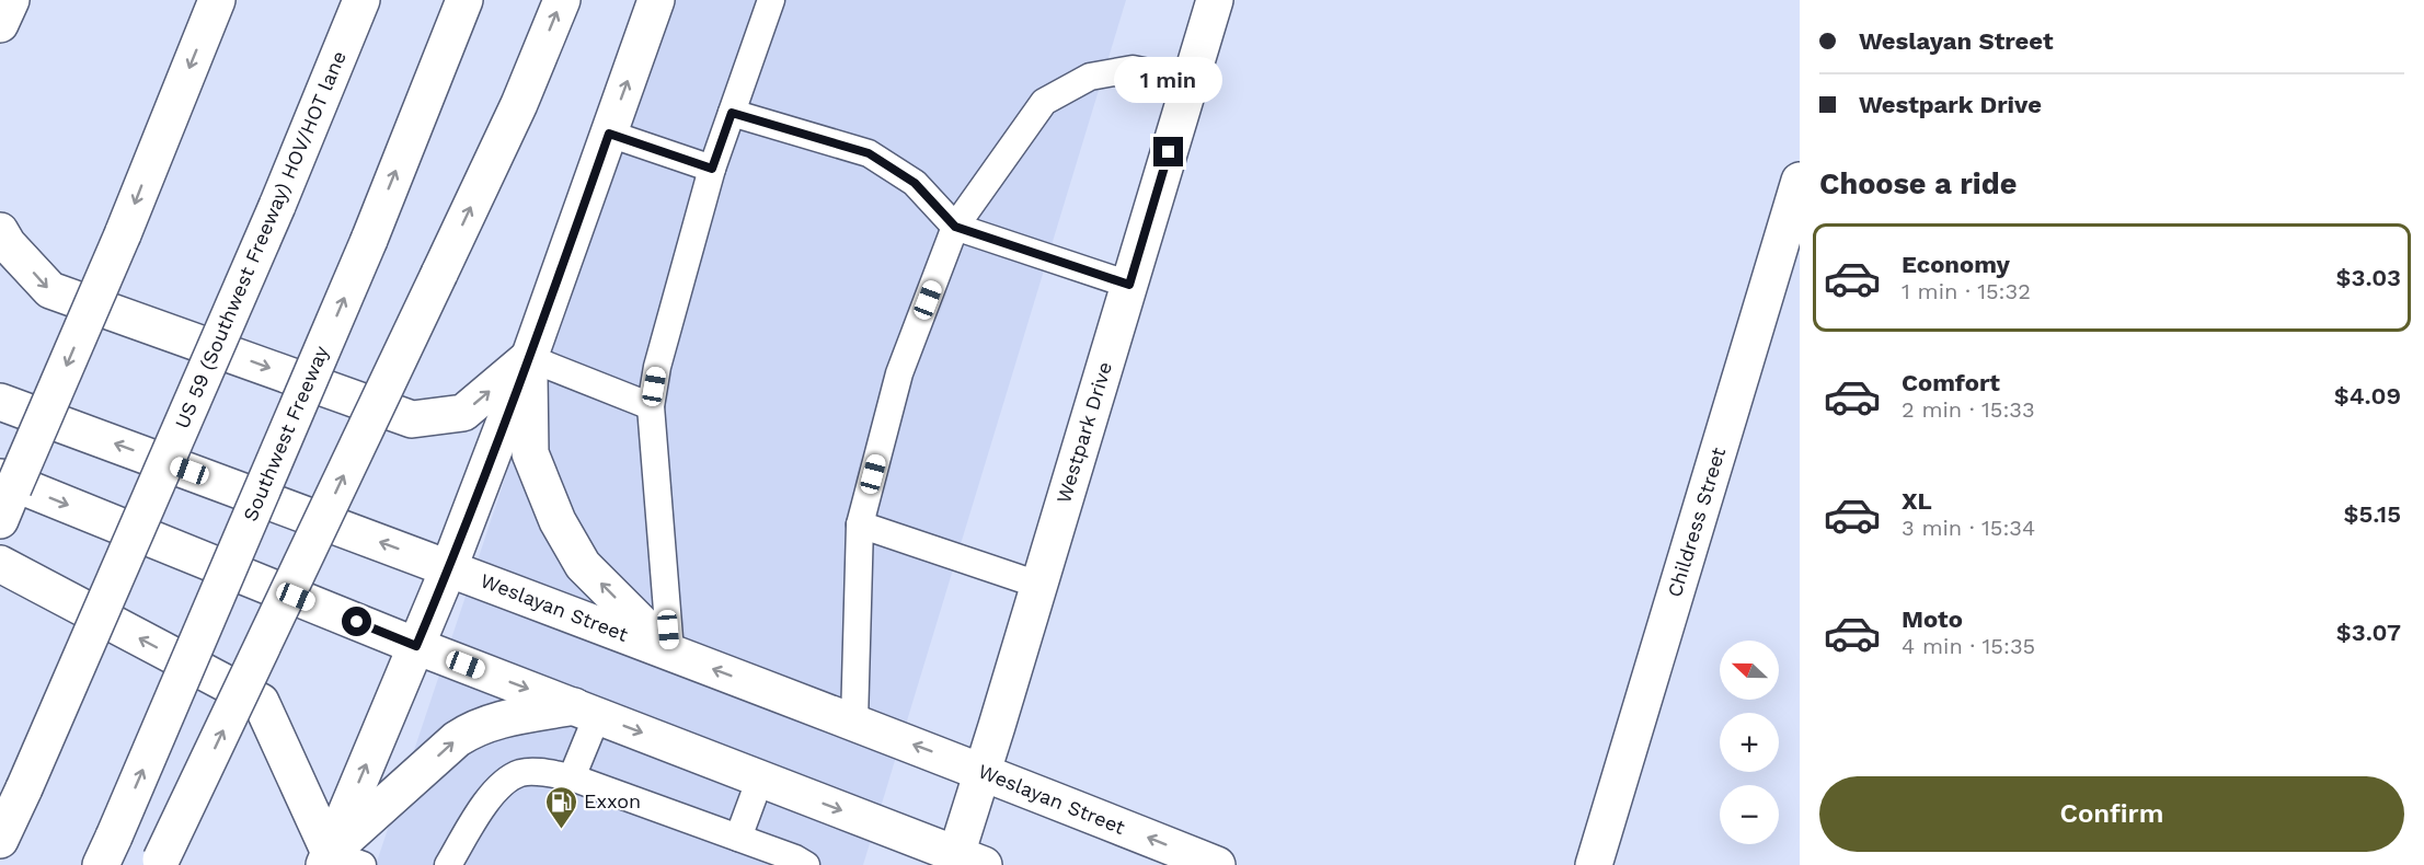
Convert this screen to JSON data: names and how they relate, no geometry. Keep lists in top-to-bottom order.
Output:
{
  "streets": {
    "main road": [
      "US 59 (Southwest Freeway) HOV/HOT lane",
      "Westpark Drive",
      "Southwest Freeway",
      "Childress Street",
      "Weslayan Street"
    ]
  },
  "crossings": [
    ["Westpark Drive", "Weslayan Street"]
  ],
  "places": {
    "fuel station": ["Exxon"]
  },
  "north": "left",
  "page": {
    "banner": ["Weslayan Street", "Westpark Drive"],
    "bubble": "1 min",
    "heading": "Choose a ride",
    "list": [
      {
        "name": "Economy",
        "note": "1 min · 15:32",
        "value": "$3.03"
      },
      {
        "name": "Comfort",
        "note": "2 min · 15:33",
        "value": "$4.09"
      },
      {
        "name": "XL",
        "note": "3 min · 15:34",
        "value": "$5.15"
      },
      {
        "name": "Moto",
        "note": "4 min · 15:35",
        "value": "$3.07"
      }
    ],
    "map_buttons": ["+", "−"],
    "buttons": "Confirm"
  }
}
